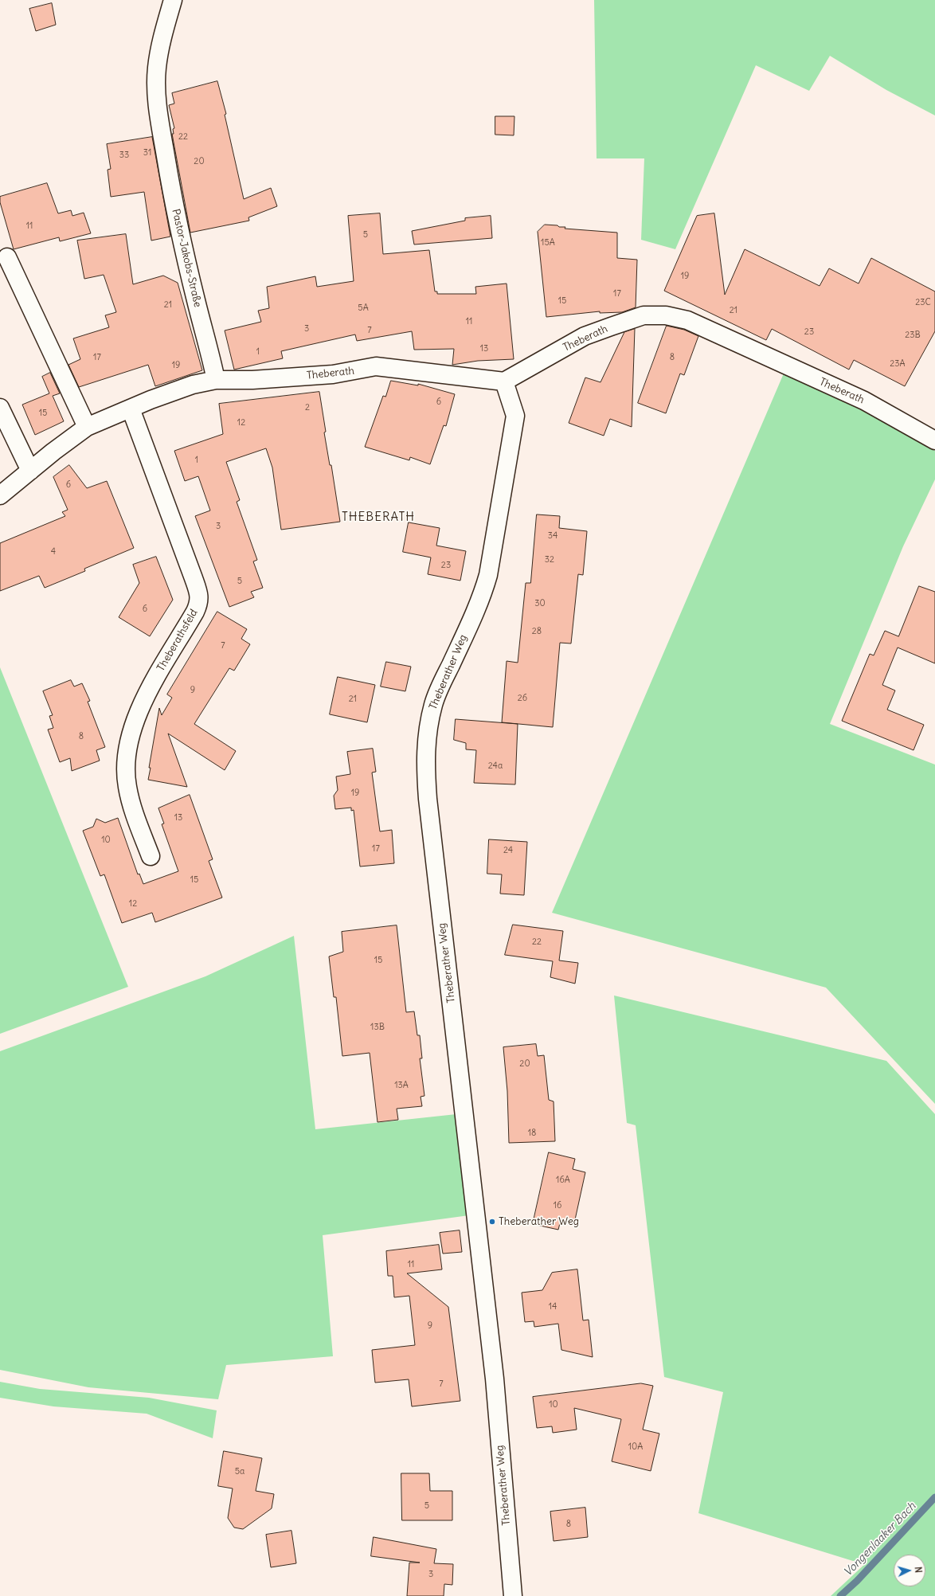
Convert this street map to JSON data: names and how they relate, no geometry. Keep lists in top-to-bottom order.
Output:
{
  "streets": {
    "street": [
      "Pastor-Jakobs-Straße",
      "Theberath",
      "Theberathsfeld",
      "Theberather Weg"
    ]
  },
  "crossings": [
    ["Pastor-Jakobs-Straße", "Theberath"],
    ["Theberath", "Theberather Weg"]
  ],
  "districts": ["THEBERATH"],
  "water": ["Vongenlaaker Bach"],
  "places": ["Theberather Weg"],
  "house_numbers": [
    "22",
    "31",
    "33",
    "20",
    "11",
    "5",
    "15A",
    "19",
    "17",
    "15",
    "23C",
    "21",
    "5A",
    "21",
    "11",
    "3",
    "7",
    "23",
    "23B",
    "13",
    "1",
    "17",
    "8",
    "23A",
    "19",
    "6",
    "2",
    "15",
    "12",
    "1",
    "6",
    "3",
    "34",
    "4",
    "32",
    "23",
    "5",
    "30",
    "6",
    "28",
    "7",
    "9",
    "26",
    "21",
    "8",
    "24a",
    "19",
    "13",
    "10",
    "17",
    "24",
    "15",
    "12",
    "22",
    "15",
    "13B",
    "20",
    "13A",
    "18",
    "16A",
    "16",
    "11",
    "14",
    "9",
    "7",
    "10",
    "10A",
    "5a",
    "5",
    "8",
    "3"
  ],
  "north": "right"
}
